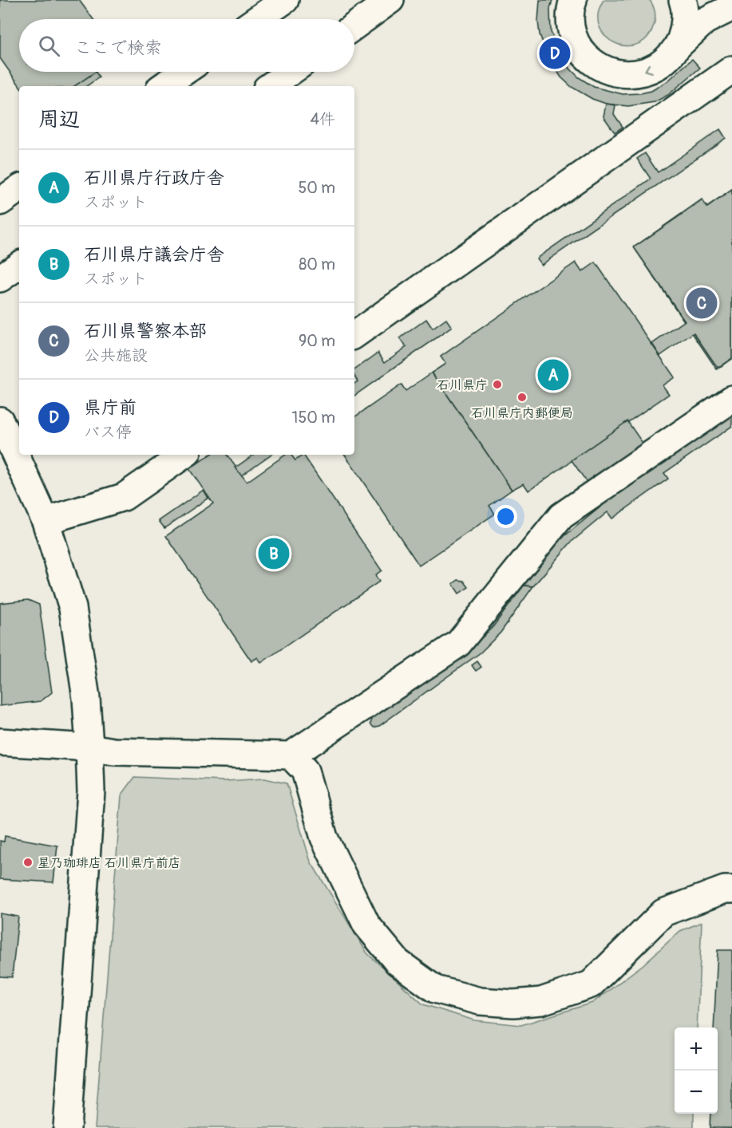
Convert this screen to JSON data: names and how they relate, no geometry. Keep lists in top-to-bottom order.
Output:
{
  "places": ["石川県庁", "石川県庁内郵便局", "星乃珈琲店 石川県庁前店"],
  "page": {
    "search": "ここで検索",
    "pins": [
      "D",
      "C",
      "A",
      "B"
    ],
    "heading": ["周辺", "4件"],
    "list": [
      {
        "mark": "A",
        "name": "石川県庁行政庁舎",
        "note": "スポット",
        "value": "50 m"
      },
      {
        "mark": "B",
        "name": "石川県庁議会庁舎",
        "note": "スポット",
        "value": "80 m"
      },
      {
        "mark": "C",
        "name": "石川県警察本部",
        "note": "公共施設",
        "value": "90 m"
      },
      {
        "mark": "D",
        "name": "県庁前",
        "note": "バス停",
        "value": "150 m"
      }
    ],
    "map_buttons": ["+", "−"]
  }
}
